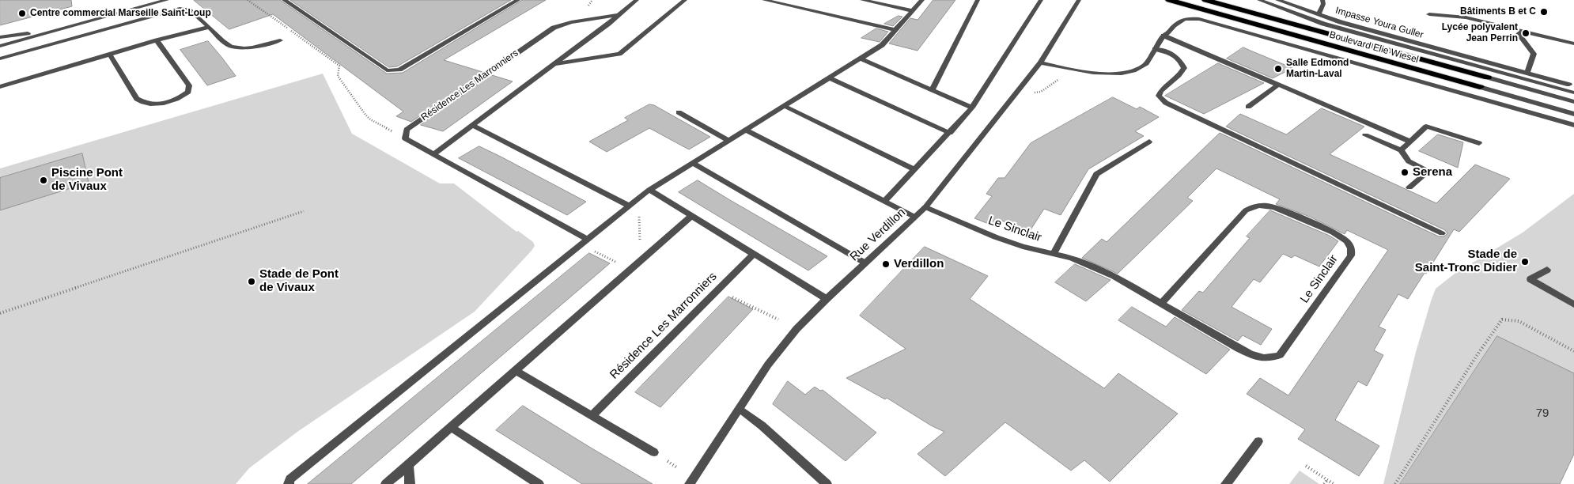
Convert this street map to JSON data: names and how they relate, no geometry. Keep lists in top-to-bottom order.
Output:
{
  "streets": {
    "highway": ["Boulevard Elie Wiesel"],
    "street": [
      "Impasse Youra Guller",
      "Résidence Les Marronniers",
      "Le Sinclair",
      "Rue Verdillon"
    ]
  },
  "crossings": [
    ["Le Sinclair", "Rue Verdillon"]
  ],
  "places": [
    "Bâtiments B et C",
    "Centre commercial Marseille Saint-Loup",
    "Lycée polyvalent Jean Perrin",
    "Salle Edmond Martin-Laval",
    "Serena",
    "Piscine Pont de Vivaux",
    "Stade de Saint-Tronc Didier",
    "Verdillon",
    "Stade de Pont de Vivaux"
  ],
  "house_numbers": ["79"]
}
